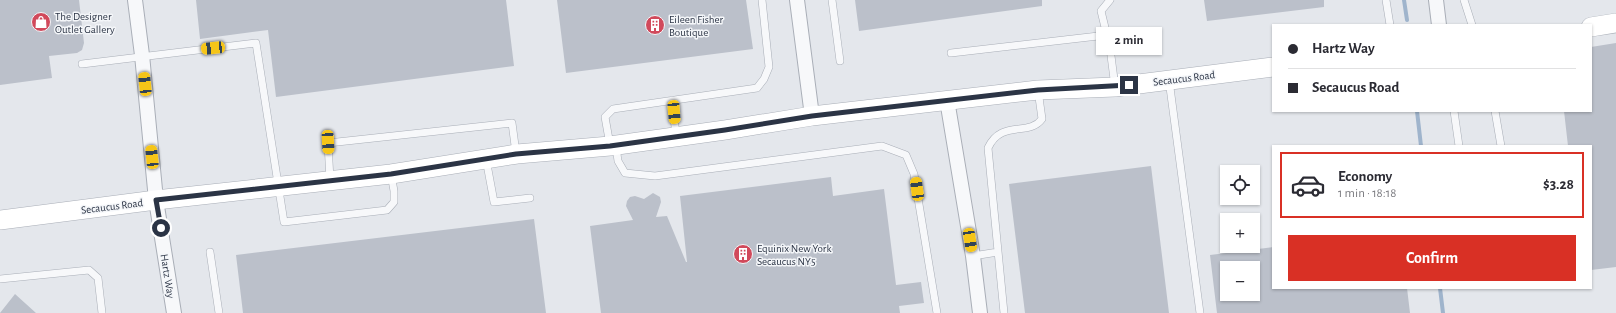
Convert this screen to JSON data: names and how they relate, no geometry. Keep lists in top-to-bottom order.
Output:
{
  "streets": {
    "main road": ["Secaucus Road"],
    "street": ["Hartz Way"]
  },
  "crossings": [
    ["Secaucus Road", "Hartz Way"]
  ],
  "places": {
    "shop": ["The Designer Outlet Gallery"],
    "building": ["Eileen Fisher Boutique", "Equinix New York Secaucus NY5"]
  },
  "page": {
    "banner": ["Hartz Way", "Secaucus Road"],
    "bubble": "2 min",
    "list": [
      {
        "name": "Economy",
        "note": "1 min · 18:18",
        "value": "$3.28"
      }
    ],
    "map_buttons": ["+", "−"],
    "buttons": "Confirm"
  }
}
